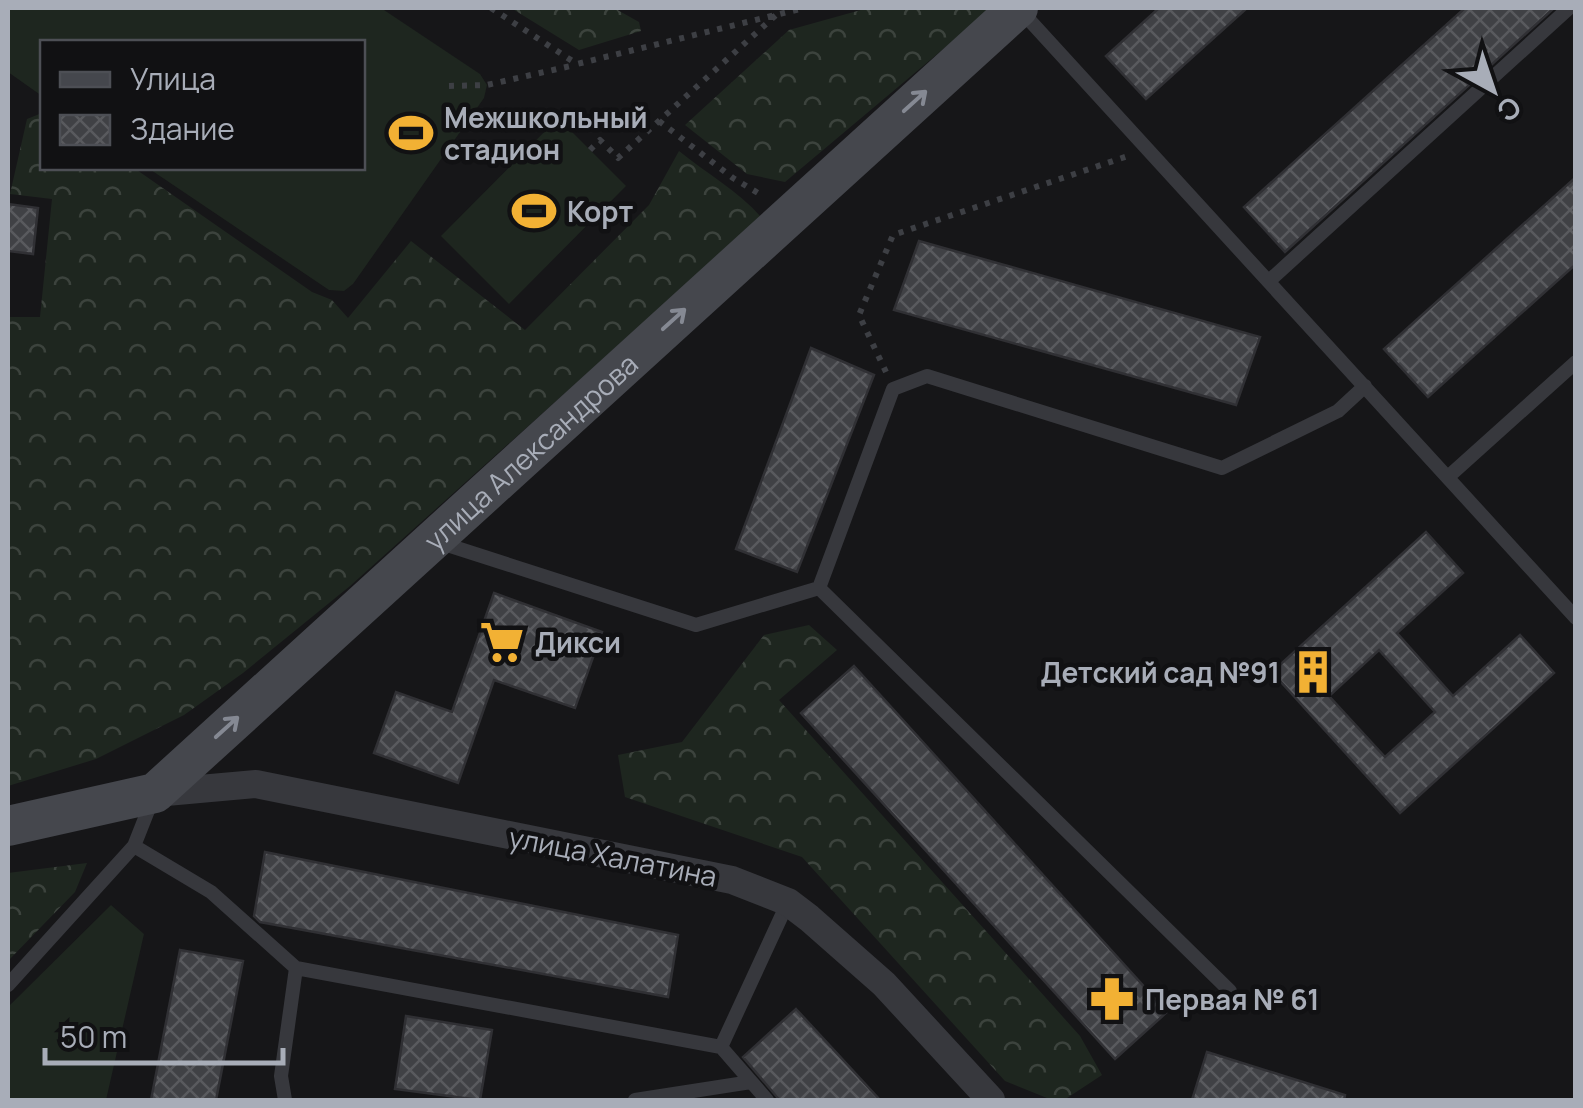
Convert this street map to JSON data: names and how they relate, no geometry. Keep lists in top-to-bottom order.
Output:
{
  "streets": {
    "street": ["улица Александрова", "улица Халатина"]
  },
  "crossings": [
    ["улица Александрова", "улица Халатина"]
  ],
  "one_way": ["улица Александрова"],
  "places": {
    "sports": ["Межшкольный стадион", "Корт"],
    "supermarket": ["Дикси"],
    "building": ["Детский сад №91"],
    "pharmacy": ["Первая № 61"]
  },
  "legend": ["Улица", "Здание"],
  "scale_bar": "50 m",
  "north": "bottom right"
}
